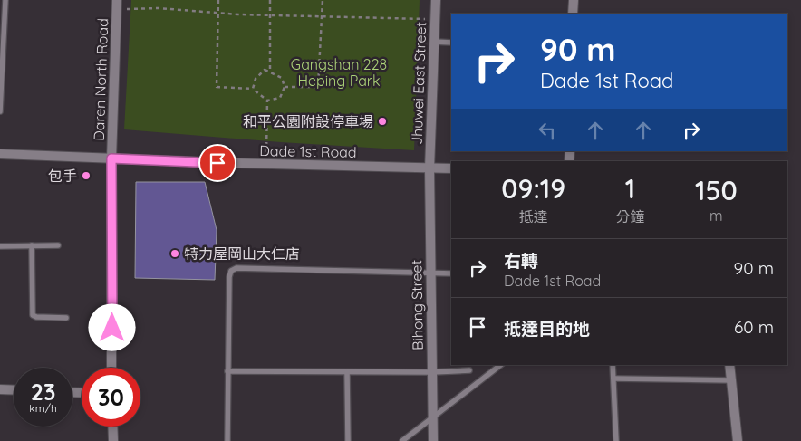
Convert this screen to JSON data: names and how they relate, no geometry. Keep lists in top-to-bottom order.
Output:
{
  "streets": {
    "street": [
      "Daren North Road",
      "Jhuwei East Street",
      "Dade 1st Road",
      "Bihong Street"
    ]
  },
  "crossings": [
    ["Daren North Road", "Dade 1st Road"],
    ["Jhuwei East Street", "Dade 1st Road"],
    ["Jhuwei East Street", "Bihong Street"],
    ["Dade 1st Road", "Bihong Street"]
  ],
  "parks": ["Gangshan 228 Heping Park"],
  "places": ["和平公園附設停車場", "包手", "特力屋岡山大仁店"],
  "page": {
    "turn": ["90 m", "Dade 1st Road"],
    "eta": [
      "09:19",
      "抵達",
      "1",
      "分鐘",
      "150",
      "m"
    ],
    "list": [
      {
        "name": "右轉",
        "note": "Dade 1st Road",
        "value": "90 m"
      },
      {
        "name": "抵達目的地",
        "value": "60 m"
      }
    ],
    "speed": "23 km/h",
    "limit": "30"
  }
}
